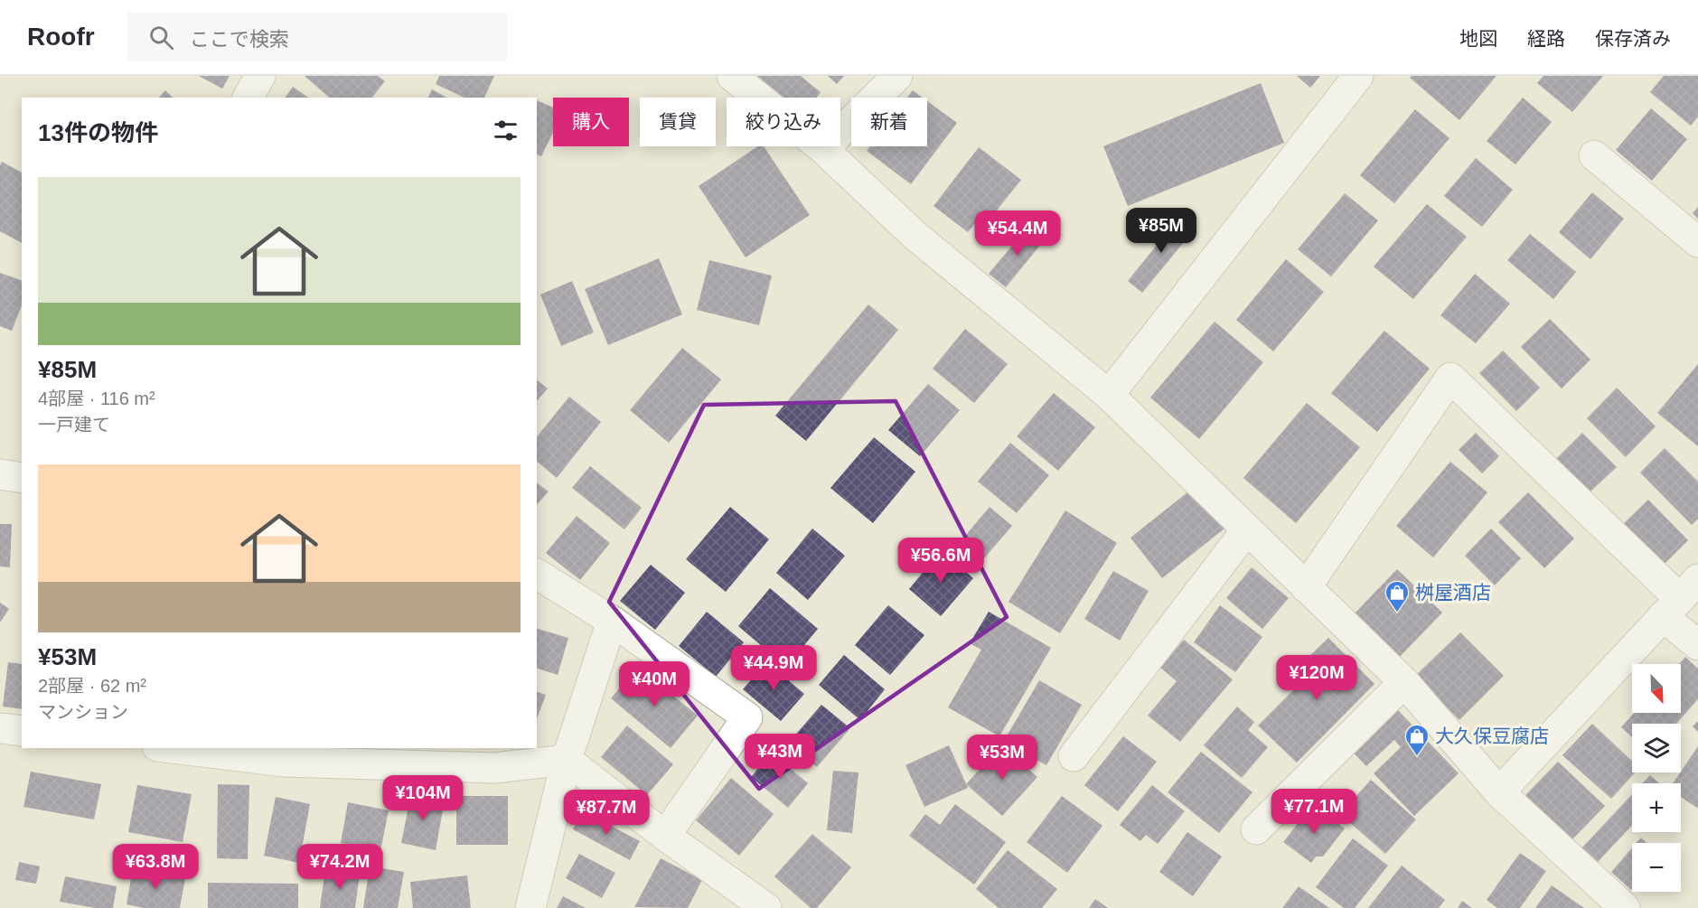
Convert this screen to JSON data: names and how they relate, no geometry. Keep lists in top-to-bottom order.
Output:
{
  "places": {
    "shop": ["桝屋酒店", "大久保豆腐店"]
  },
  "north": "bottom right",
  "page": {
    "header": "Roofr",
    "search": "ここで検索",
    "nav": ["地図", "経路", "保存済み"],
    "chip": [
      "購入",
      "賃貸",
      "絞り込み",
      "新着"
    ],
    "heading": "13件の物件",
    "list": [
      {
        "name": "¥85M",
        "note": "4部屋 · 116 m² · 一戸建て"
      },
      {
        "name": "¥53M",
        "note": "2部屋 · 62 m² · マンション"
      }
    ],
    "price": [
      "¥85M",
      "¥54.4M",
      "¥56.6M",
      "¥44.9M",
      "¥120M",
      "¥40M",
      "¥43M",
      "¥53M",
      "¥104M",
      "¥77.1M",
      "¥87.7M",
      "¥63.8M",
      "¥74.2M"
    ],
    "map_buttons": ["+", "−"]
  }
}
